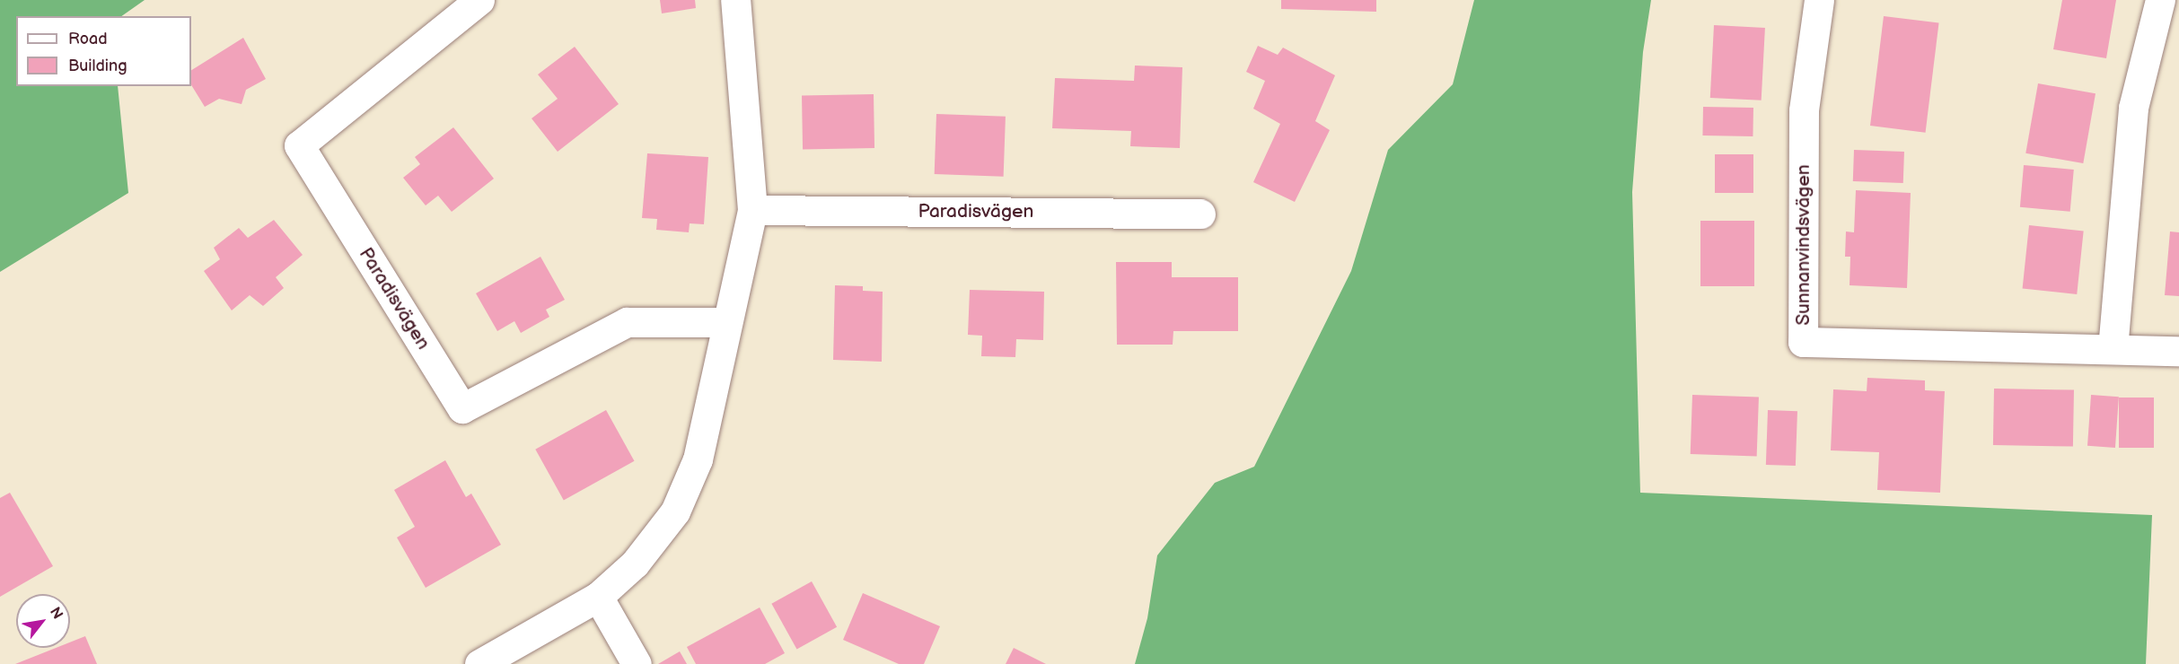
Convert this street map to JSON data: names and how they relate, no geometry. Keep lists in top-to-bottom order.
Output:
{
  "streets": {
    "street": ["Paradisvägen", "Sunnanvindsvägen"]
  },
  "legend": ["Road", "Building"],
  "north": "top right"
}
